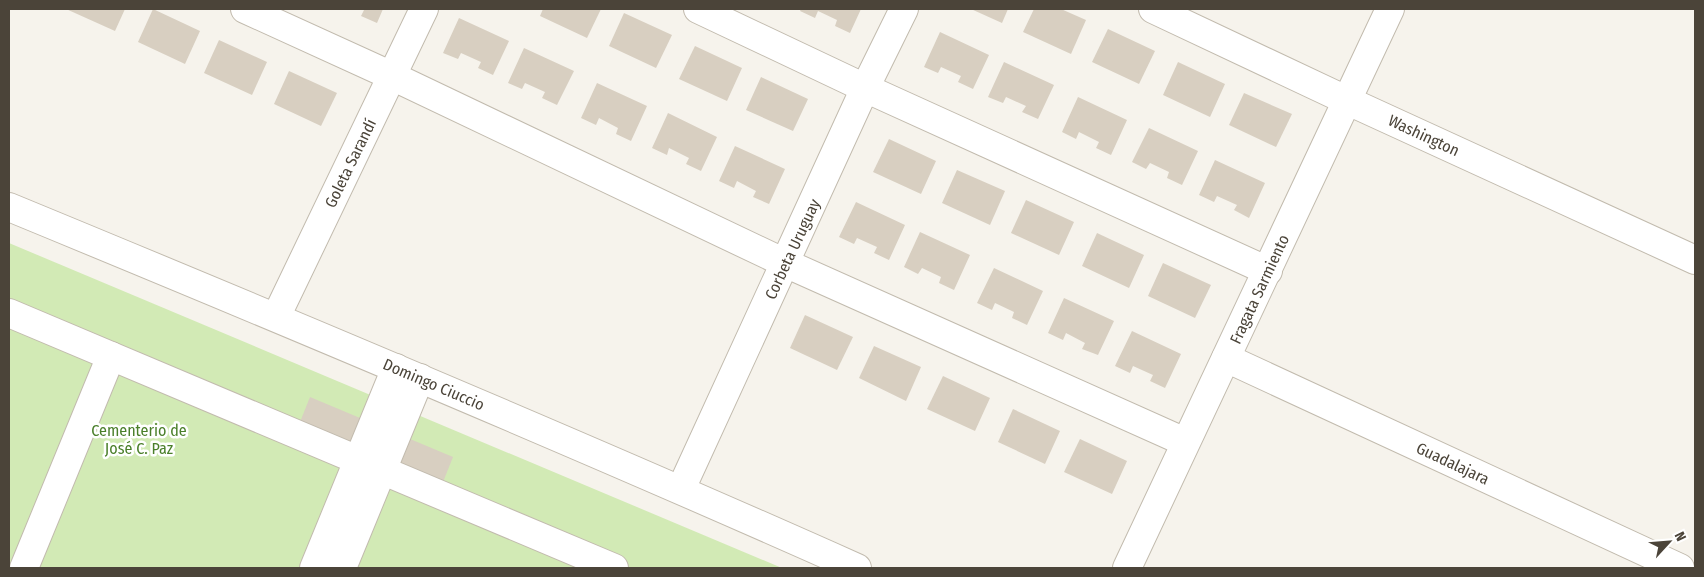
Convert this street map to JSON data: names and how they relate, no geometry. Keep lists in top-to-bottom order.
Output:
{
  "streets": {
    "street": [
      "Washington",
      "Goleta Sarandí",
      "Corbeta Uruguay",
      "Fragata Sarmiento",
      "Domingo Ciuccio",
      "Guadalajara"
    ]
  },
  "crossings": [
    ["Washington", "Fragata Sarmiento"],
    ["Goleta Sarandí", "Domingo Ciuccio"],
    ["Corbeta Uruguay", "Domingo Ciuccio"],
    ["Fragata Sarmiento", "Guadalajara"]
  ],
  "parks": ["Cementerio de José C. Paz"],
  "north": "top right"
}
